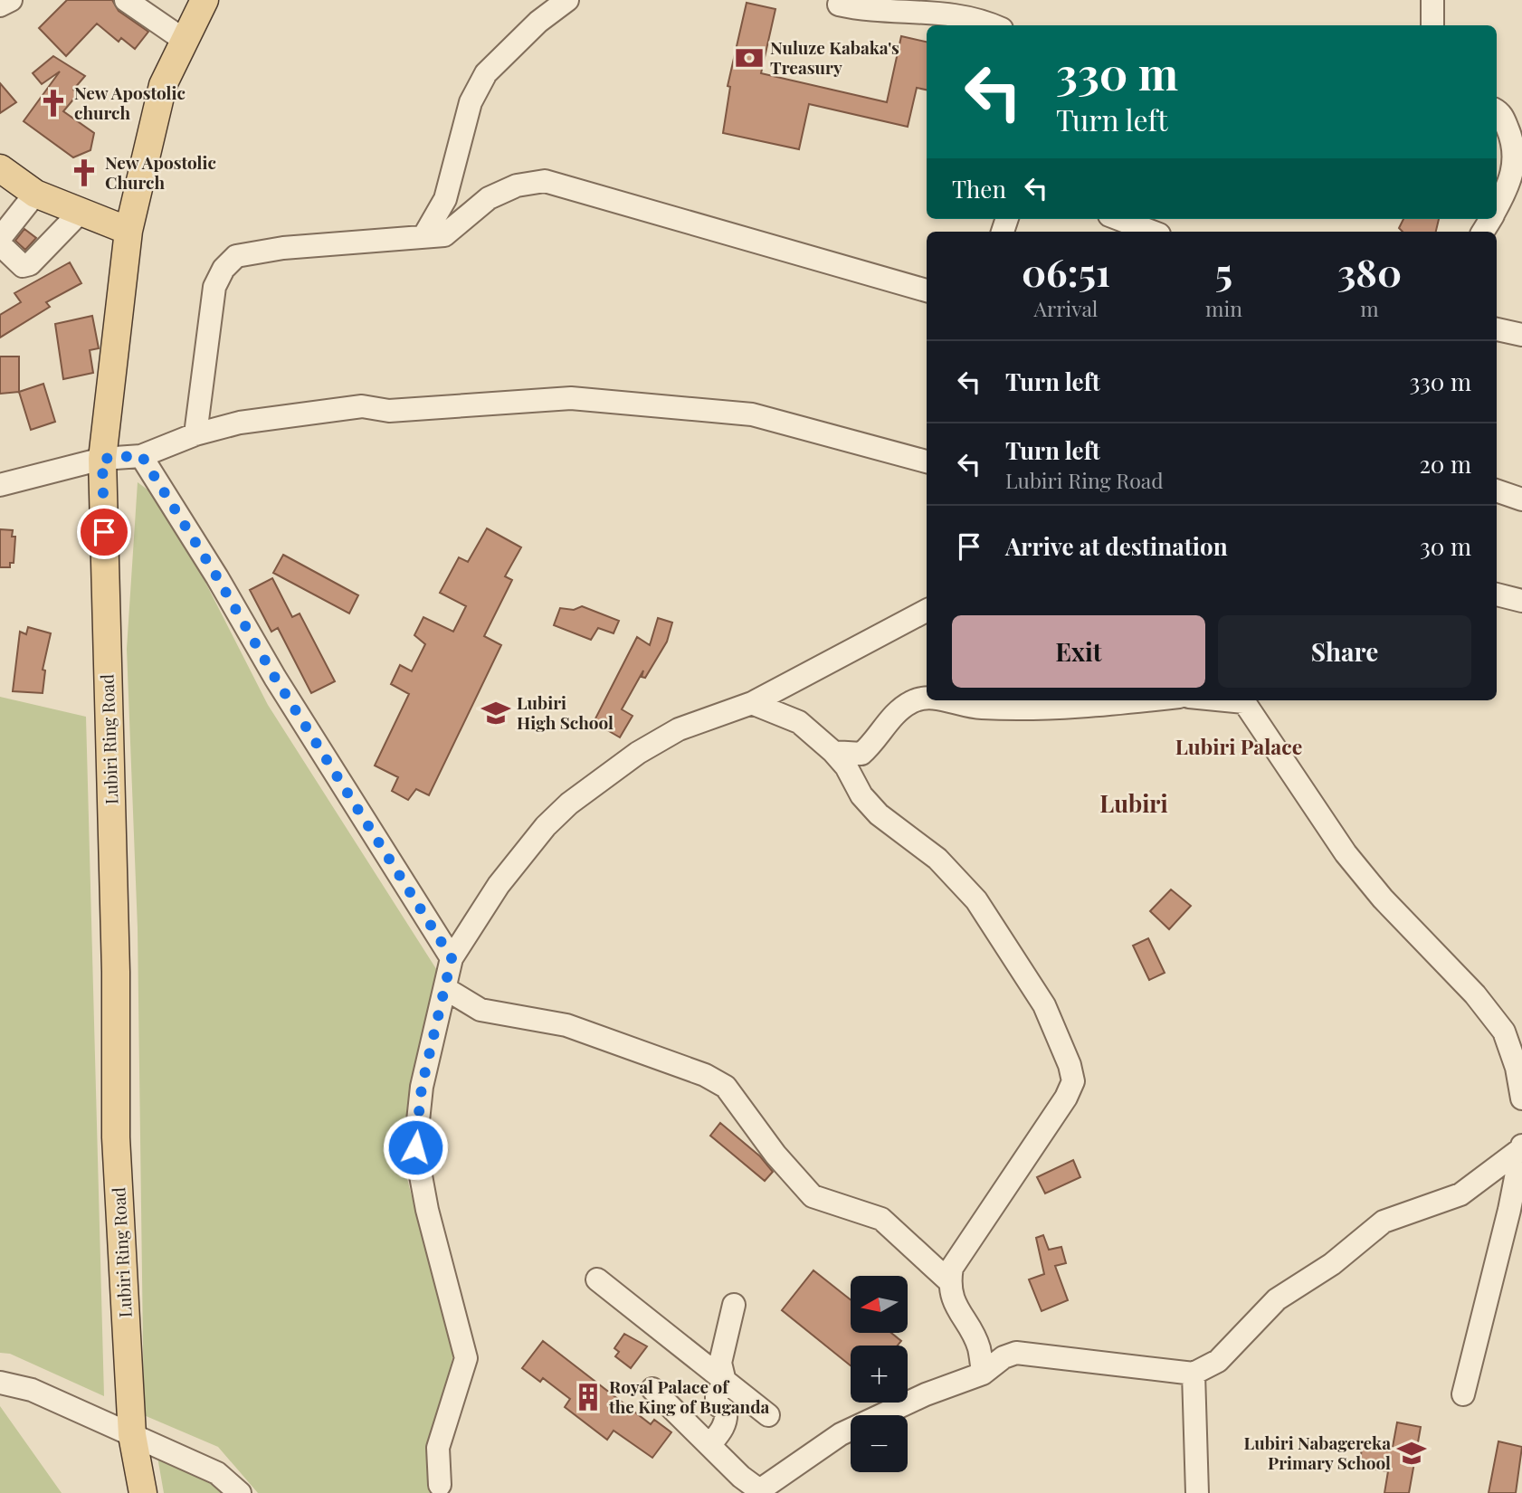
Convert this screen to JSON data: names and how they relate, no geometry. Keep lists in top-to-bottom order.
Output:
{
  "streets": {
    "main road": ["Lubiri Ring Road"]
  },
  "districts": ["Lubiri Palace", "Lubiri"],
  "places": {
    "bank": ["Nuluze Kabaka's Treasury"],
    "church": ["New Apostolic church", "New Apostolic Church"],
    "school or university": ["Lubiri High School", "Lubiri Nabagereka Primary School"],
    "building": ["Royal Palace of the King of Buganda"]
  },
  "north": "left",
  "page": {
    "turn": ["330 m", "Turn left"],
    "then": "Then",
    "eta": [
      "06:51",
      "Arrival",
      "5",
      "min",
      "380",
      "m"
    ],
    "list": [
      {
        "name": "Turn left",
        "value": "330 m"
      },
      {
        "name": "Turn left",
        "note": "Lubiri Ring Road",
        "value": "20 m"
      },
      {
        "name": "Arrive at destination",
        "value": "30 m"
      }
    ],
    "buttons": ["Exit", "Share"],
    "map_buttons": ["+", "−"]
  }
}
